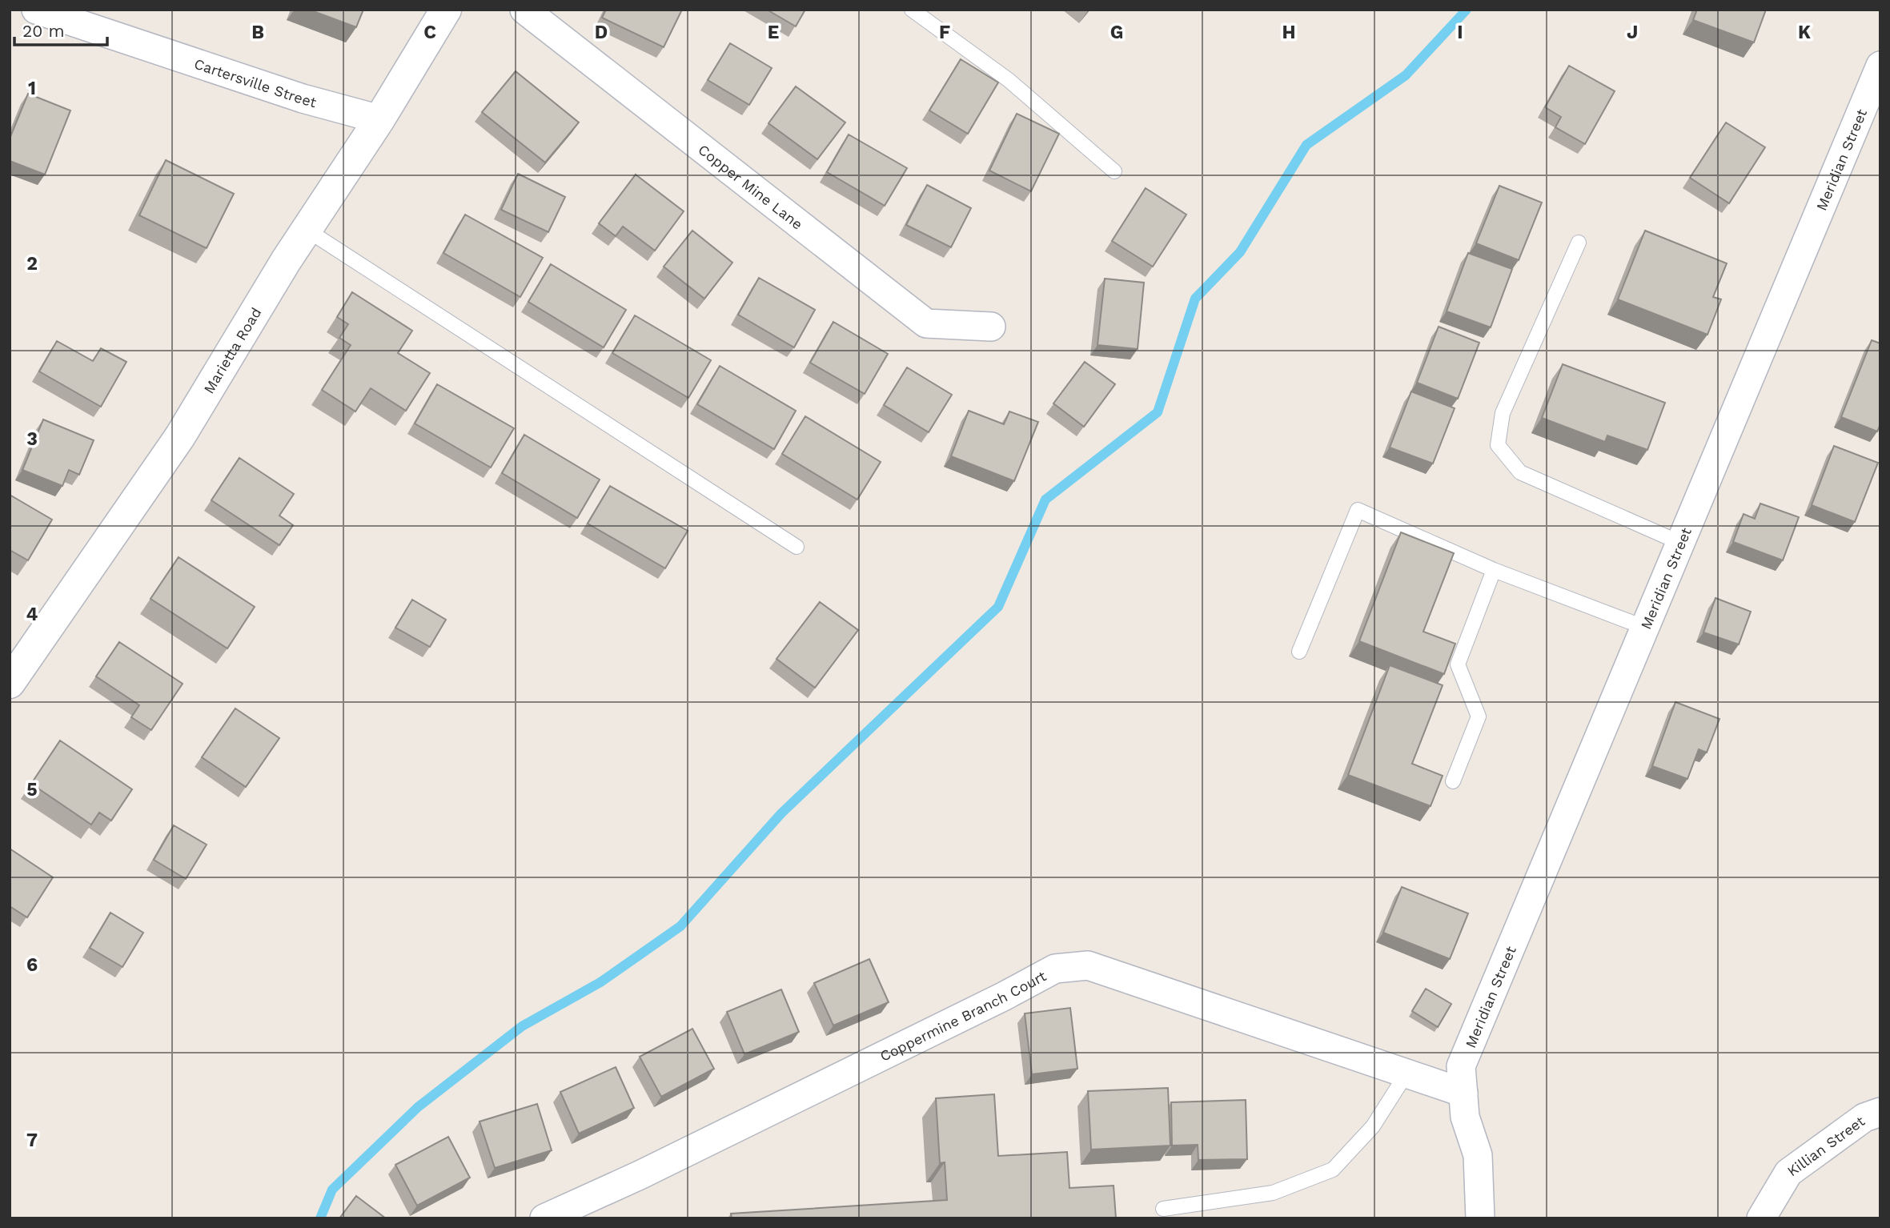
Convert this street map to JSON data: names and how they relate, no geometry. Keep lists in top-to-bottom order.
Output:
{
  "streets": {
    "street": [
      "Cartersville Street",
      "Meridian Street",
      "Copper Mine Lane",
      "Marietta Road",
      "Coppermine Branch Court",
      "Killian Street"
    ]
  },
  "crossings": [
    ["Cartersville Street", "Marietta Road"],
    ["Meridian Street", "Coppermine Branch Court"]
  ],
  "scale_bar": "20 m",
  "grid": {
    "columns": [
      "B",
      "C",
      "D",
      "E",
      "F",
      "G",
      "H",
      "I",
      "J",
      "K"
    ],
    "rows": [
      "1",
      "2",
      "3",
      "4",
      "5",
      "6",
      "7"
    ]
  }
}
